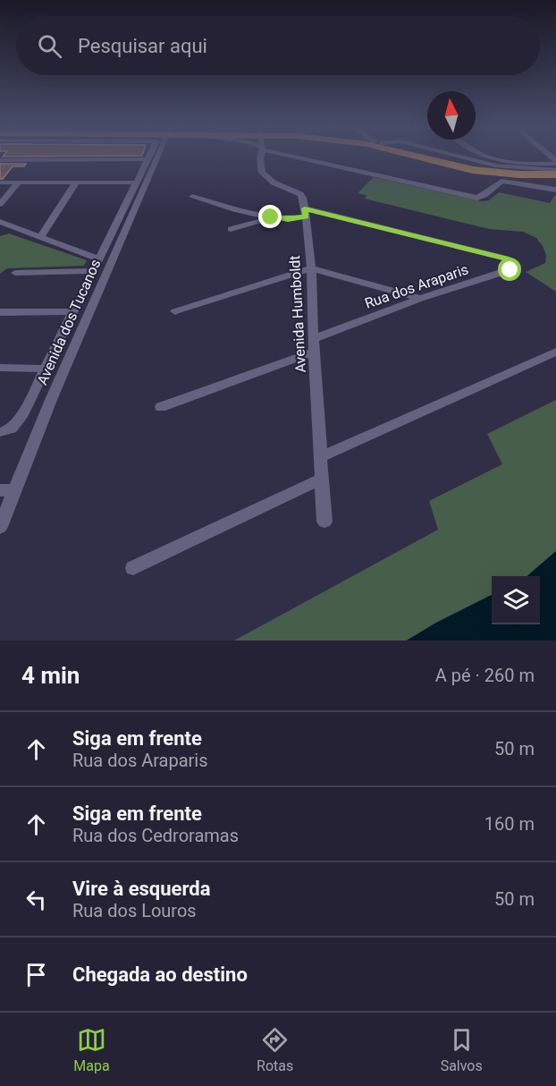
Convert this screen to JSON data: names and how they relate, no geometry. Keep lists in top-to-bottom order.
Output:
{
  "streets": {
    "street": ["Rua dos Araparis", "Avenida Humboldt", "Avenida dos Tucanos"]
  },
  "crossings": [
    ["Rua dos Araparis", "Avenida Humboldt"]
  ],
  "north": "top",
  "page": {
    "search": "Pesquisar aqui",
    "heading": ["4 min", "A pé · 260 m"],
    "list": [
      ["Siga em frente", "Rua dos Araparis", "50 m"],
      ["Siga em frente", "Rua dos Cedroramas", "160 m"],
      ["Vire à esquerda", "Rua dos Louros", "50 m"],
      "Chegada ao destino"
    ],
    "nav": ["Mapa", "Rotas", "Salvos"]
  }
}
